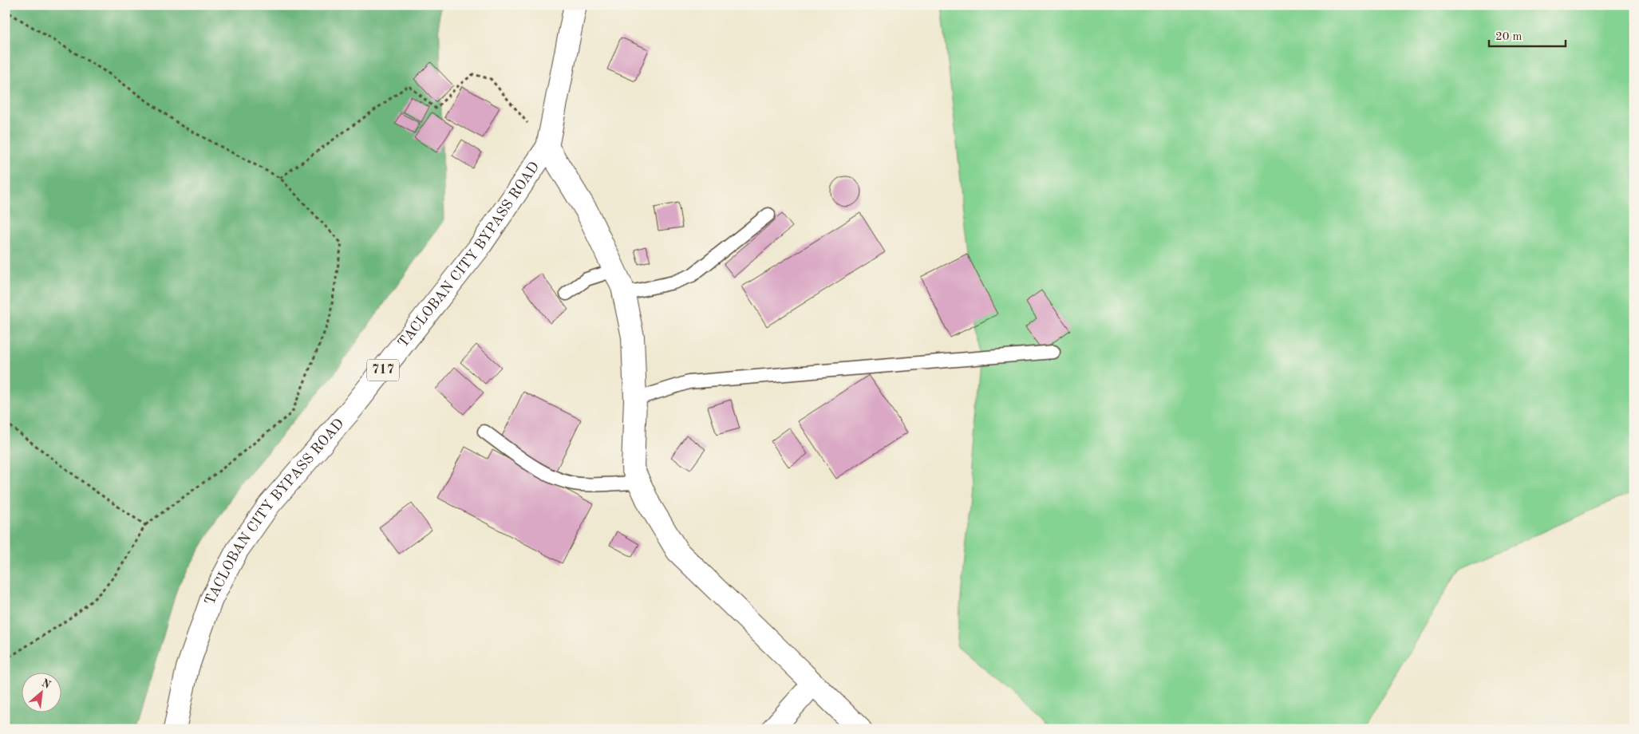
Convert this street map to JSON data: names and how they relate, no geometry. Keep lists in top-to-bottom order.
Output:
{
  "streets": {
    "main road": ["TACLOBAN CITY BYPASS ROAD", "717"]
  },
  "scale_bar": "20 m",
  "north": "top right"
}
